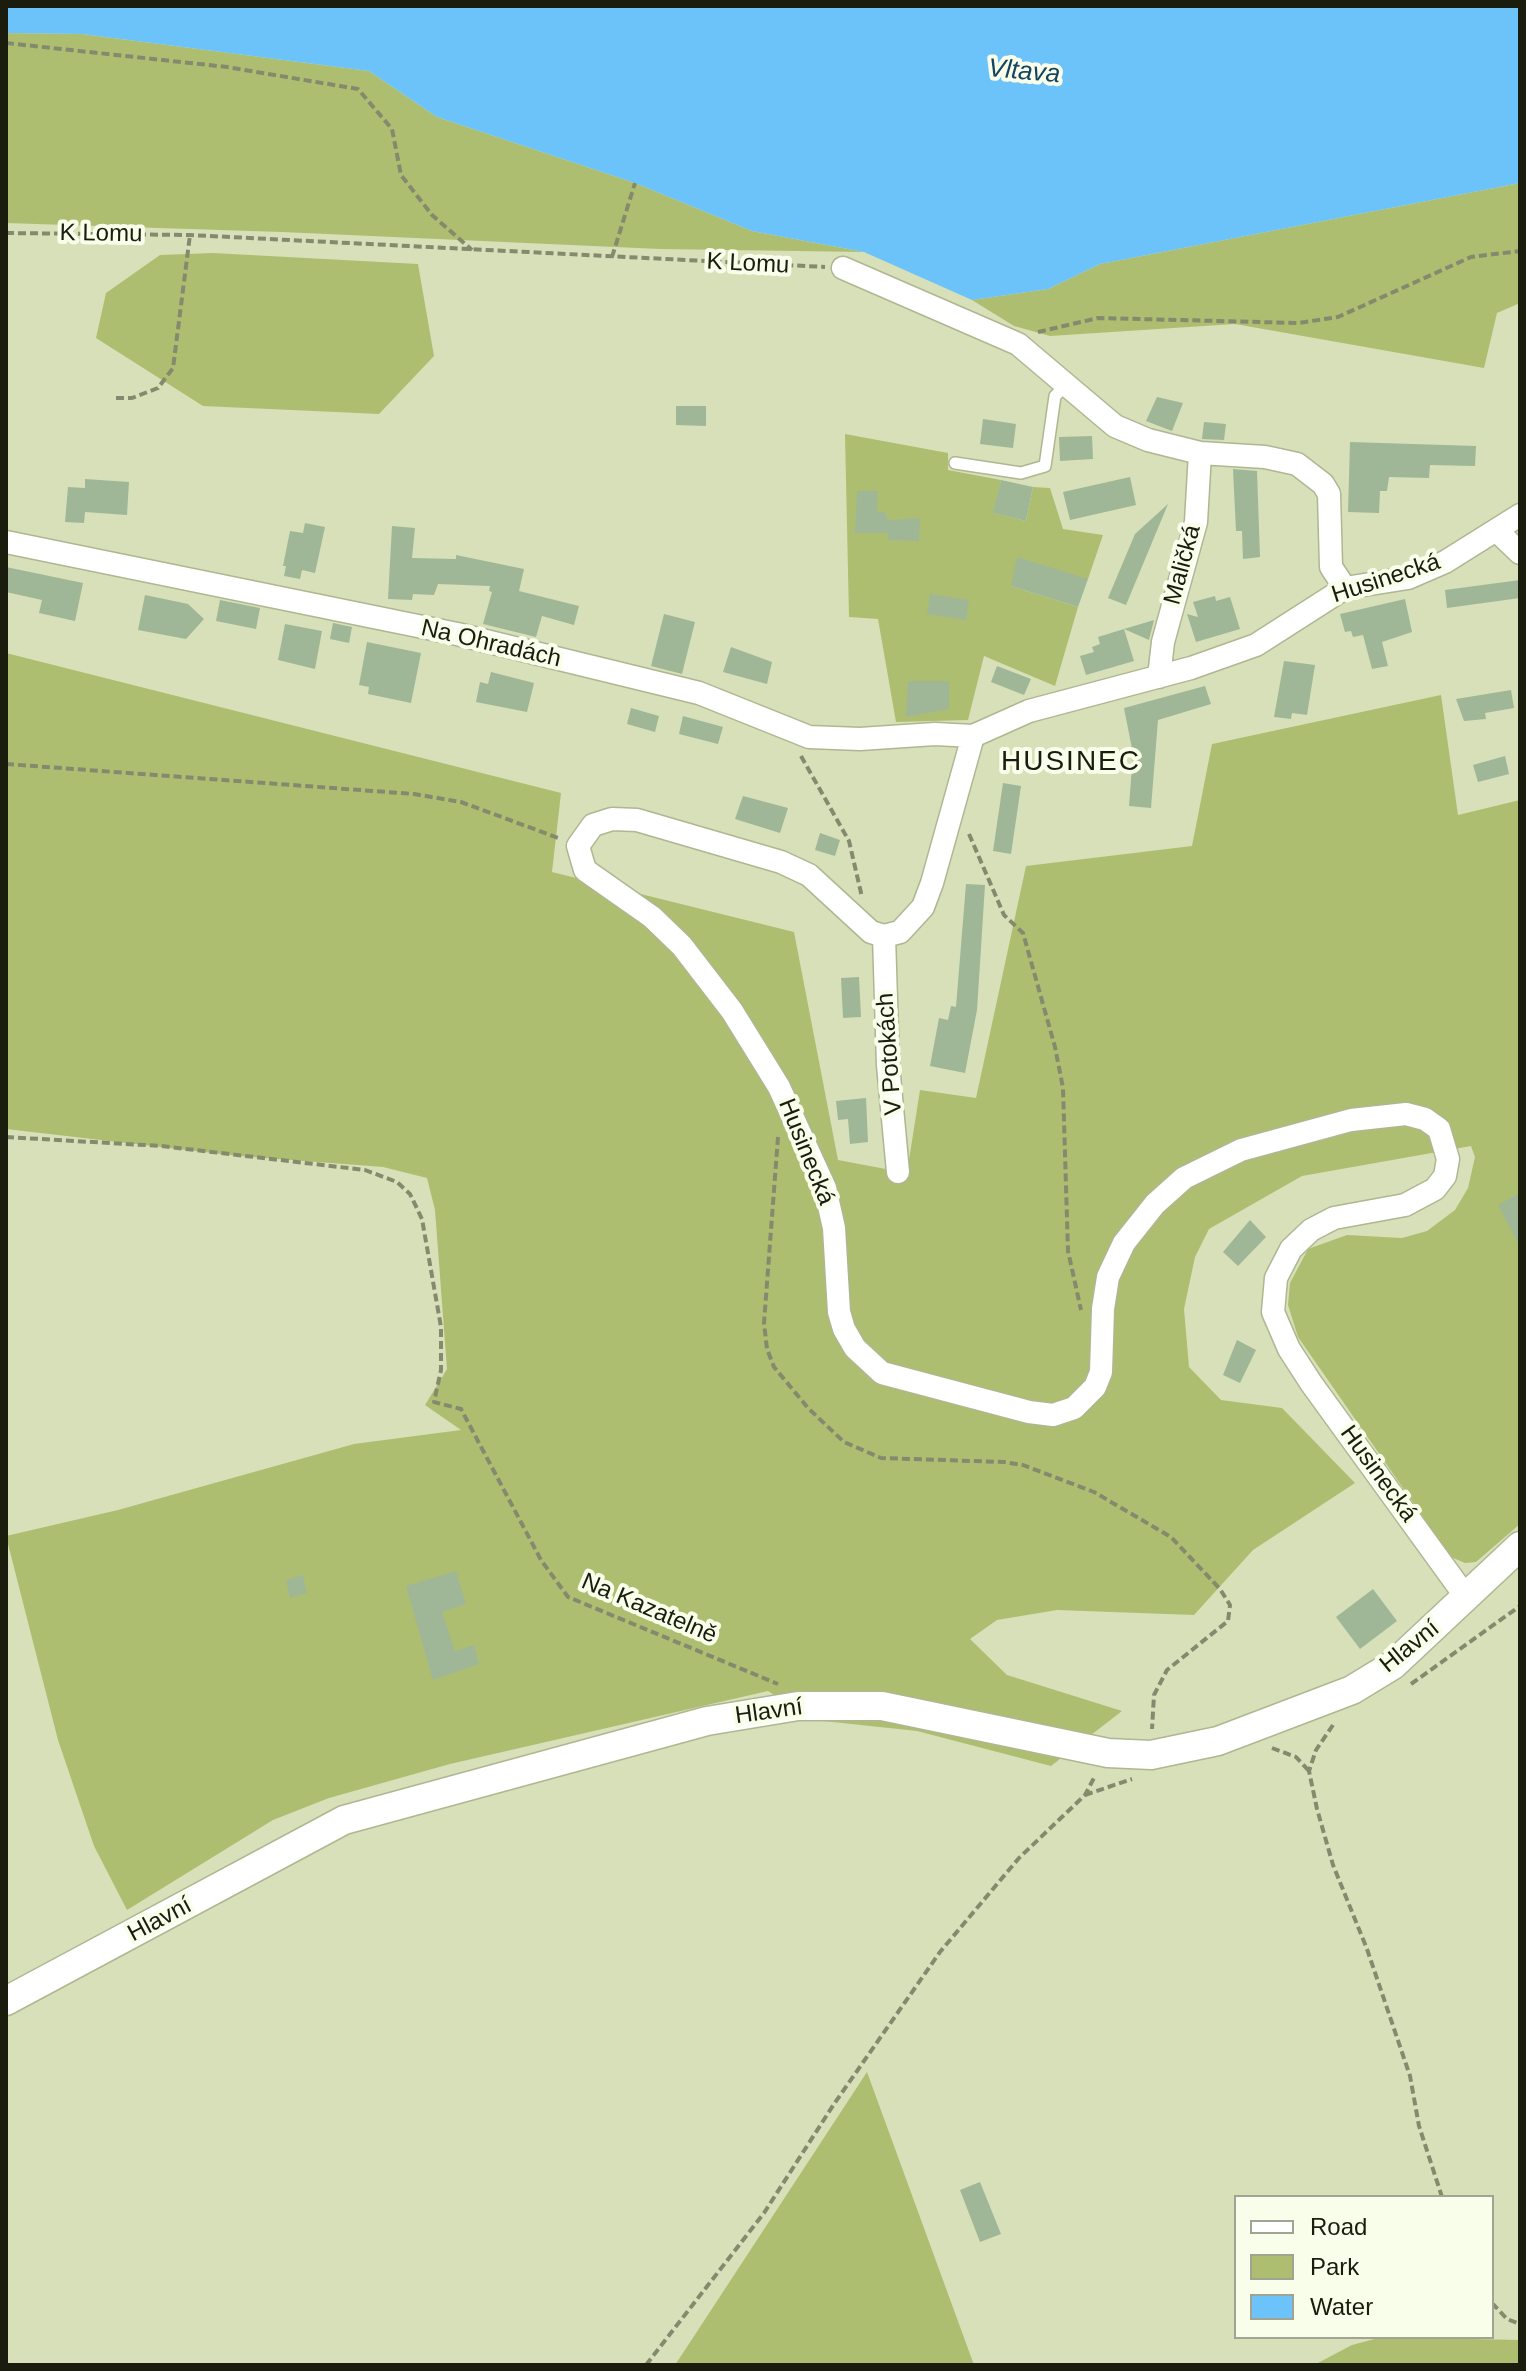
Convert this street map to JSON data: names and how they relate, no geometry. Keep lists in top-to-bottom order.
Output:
{
  "streets": {
    "street": [
      "Maličká",
      "Husinecká",
      "Na Ohradách",
      "V Potokách",
      "Hlavní"
    ],
    "path": ["K Lomu", "Na Kazatelně"]
  },
  "crossings": [
    ["Maličká", "Husinecká"],
    ["Husinecká", "Na Ohradách"],
    ["Husinecká", "Hlavní"],
    ["Na Kazatelně", "Hlavní"]
  ],
  "districts": ["HUSINEC"],
  "water": ["Vltava"],
  "legend": ["Road", "Park", "Water"]
}
